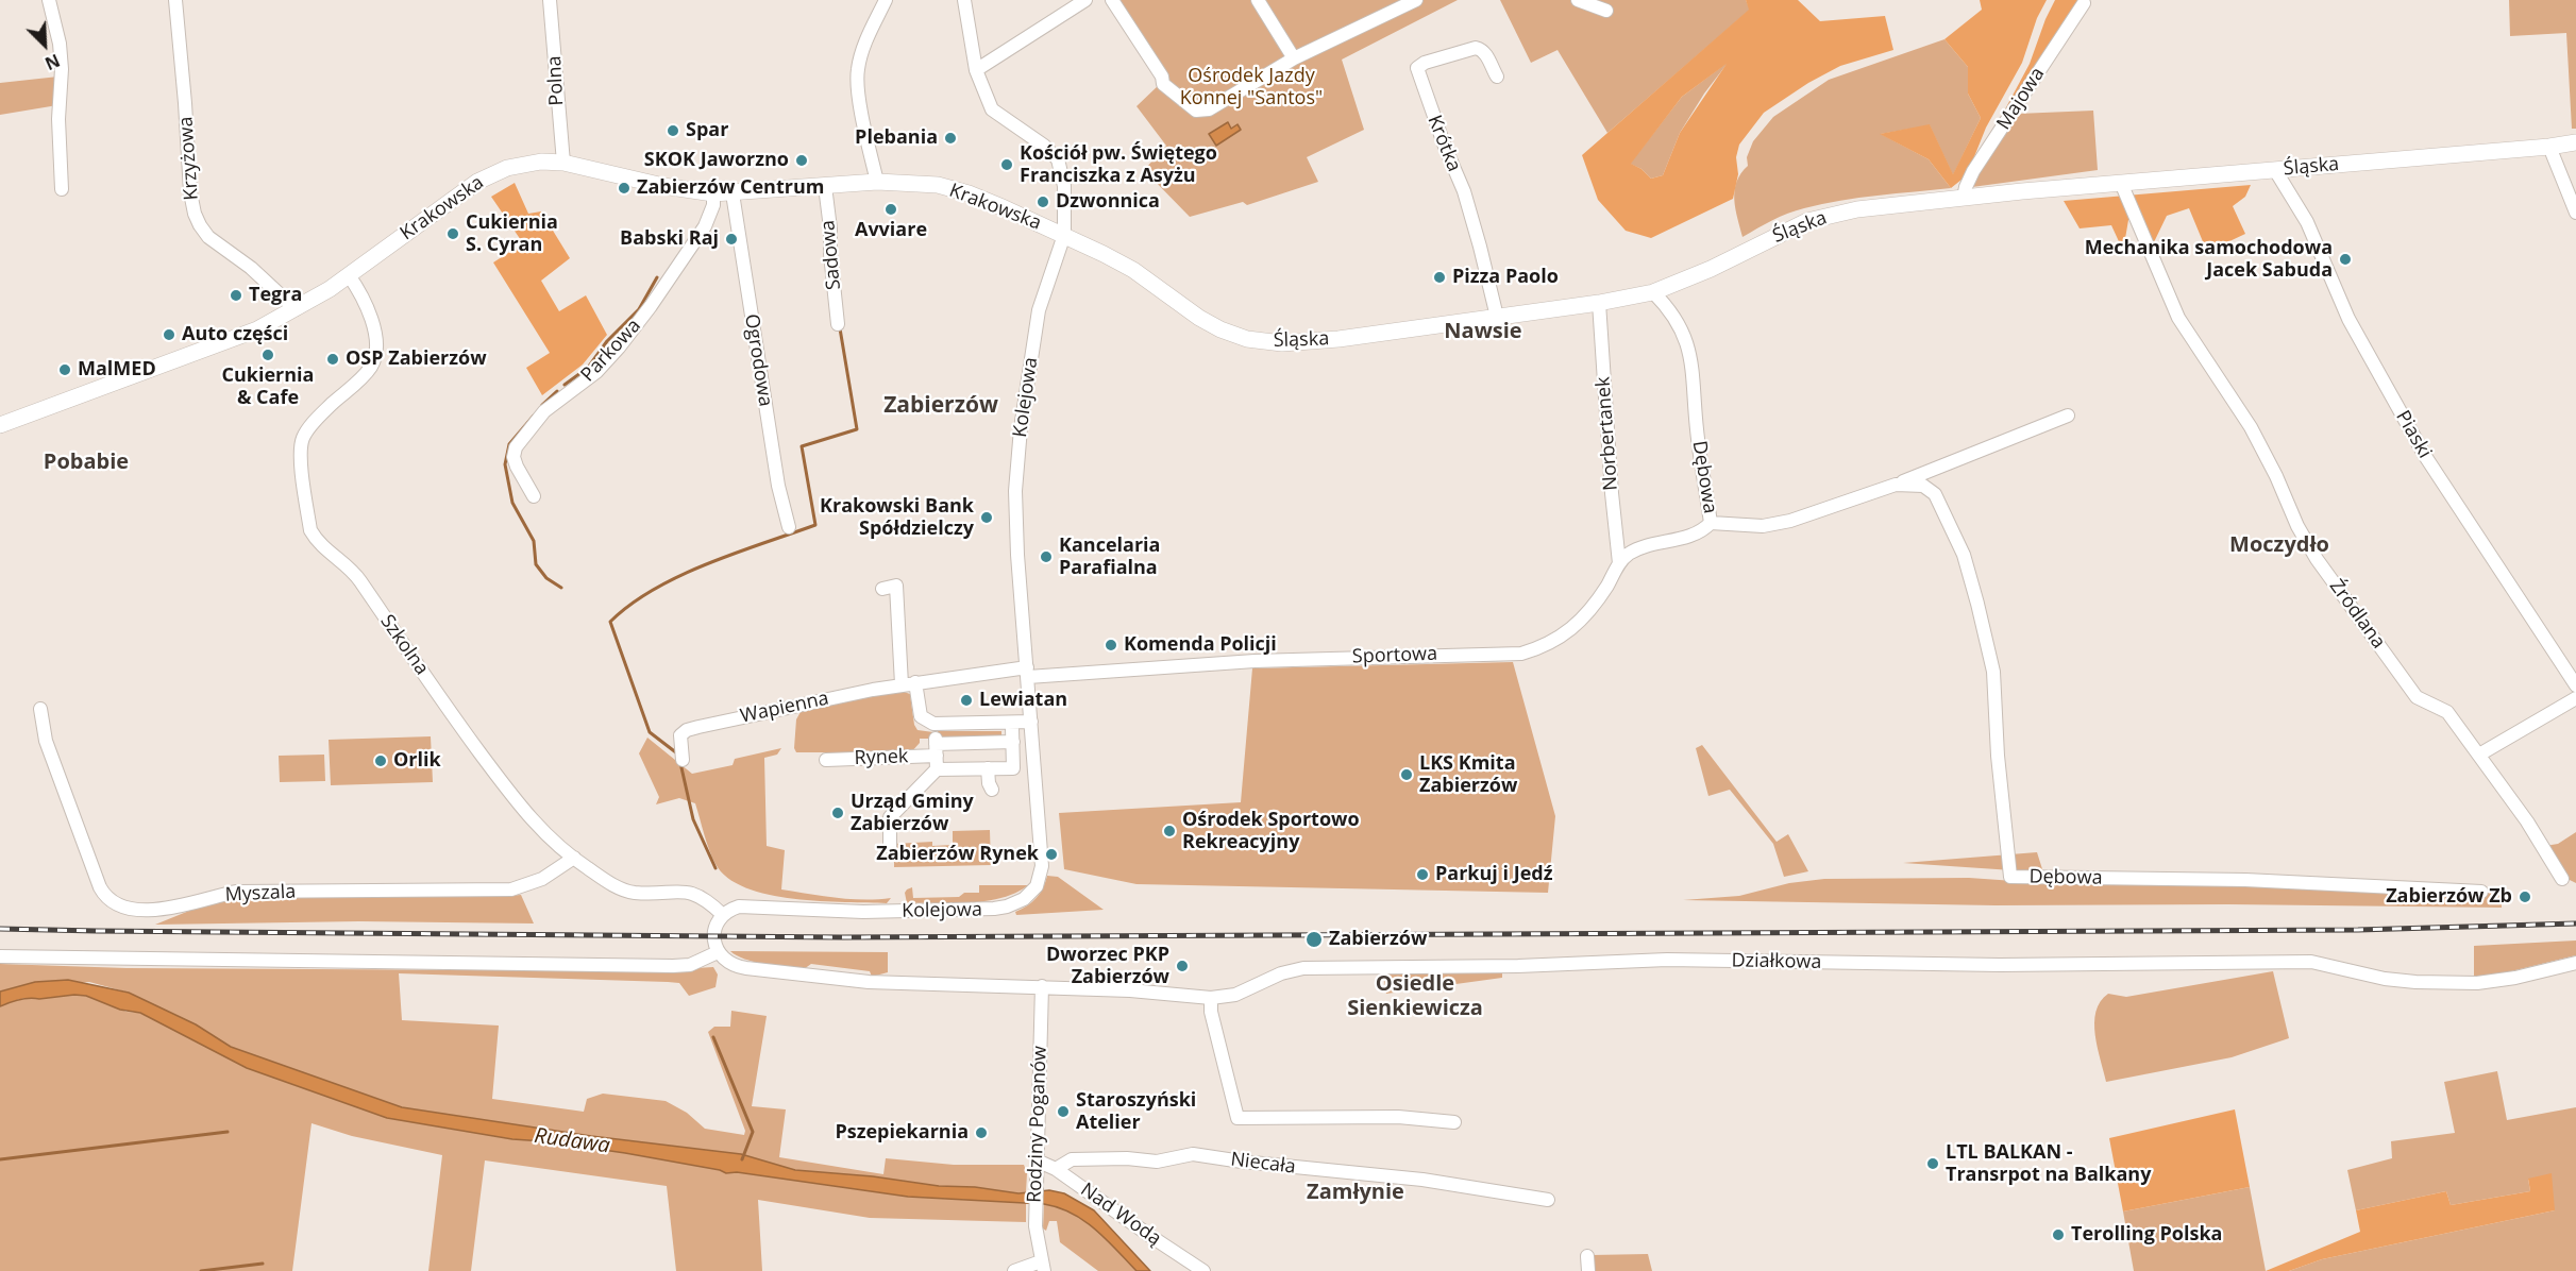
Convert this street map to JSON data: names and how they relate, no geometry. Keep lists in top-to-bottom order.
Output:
{
  "streets": {
    "main road": ["Śląska", "Krakowska"],
    "street": [
      "Polna",
      "Majowa",
      "Krótka",
      "Krzyżowa",
      "Sadowa",
      "Parkowa",
      "Ogrodowa",
      "Kolejowa",
      "Norbertanek",
      "Piaski",
      "Dębowa",
      "Źródlana",
      "Szkolna",
      "Sportowa",
      "Wapienna",
      "Rynek",
      "Myszala",
      "Działkowa",
      "Rodziny Poganów",
      "Niecała",
      "Nad Wodą"
    ]
  },
  "crossings": [
    ["Polna", "Krakowska"],
    ["Majowa", "Śląska"],
    ["Krótka", "Śląska"],
    ["Krzyżowa", "Krakowska"],
    ["Śląska", "Krakowska"],
    ["Śląska", "Kolejowa"],
    ["Śląska", "Norbertanek"],
    ["Śląska", "Piaski"],
    ["Śląska", "Dębowa"],
    ["Śląska", "Źródlana"],
    ["Krakowska", "Sadowa"],
    ["Krakowska", "Parkowa"],
    ["Krakowska", "Ogrodowa"],
    ["Krakowska", "Kolejowa"],
    ["Krakowska", "Szkolna"],
    ["Kolejowa", "Szkolna"],
    ["Kolejowa", "Sportowa"],
    ["Kolejowa", "Wapienna"],
    ["Norbertanek", "Sportowa"],
    ["Dębowa", "Sportowa"],
    ["Szkolna", "Myszala"],
    ["Sportowa", "Wapienna"],
    ["Rodziny Poganów", "Nad Wodą"],
    ["Niecała", "Nad Wodą"]
  ],
  "districts": [
    "Nawsie",
    "Zabierzów",
    "Pobabie",
    "Moczydło",
    "Osiedle Sienkiewicza",
    "Zamłynie"
  ],
  "water": ["Rudawa"],
  "parks": ["Ośrodek Jazdy Konnej \"Santos\""],
  "places": [
    "Spar",
    "Plebania",
    "SKOK Jaworzno",
    "Kościół pw. Świętego Franciszka z Asyżu",
    "Zabierzów Centrum",
    "Dzwonnica",
    "Avviare",
    "Cukiernia S. Cyran",
    "Babski Raj",
    "Mechanika samochodowa Jacek Sabuda",
    "Pizza Paolo",
    "Tegra",
    "Auto części",
    "Cukiernia & Cafe",
    "OSP Zabierzów",
    "MalMED",
    "Krakowski Bank Spółdzielczy",
    "Kancelaria Parafialna",
    "Komenda Policji",
    "Lewiatan",
    "Orlik",
    "LKS Kmita Zabierzów",
    "Urząd Gminy Zabierzów",
    "Ośrodek Sportowo Rekreacyjny",
    "Zabierzów Rynek",
    "Parkuj i Jedź",
    "Zabierzów Zb",
    "Zabierzów",
    "Dworzec PKP Zabierzów",
    "Staroszyński Atelier",
    "Pszepiekarnia",
    "LTL BALKAN - Transrpot na Balkany",
    "Terolling Polska"
  ],
  "north": "bottom right"
}
